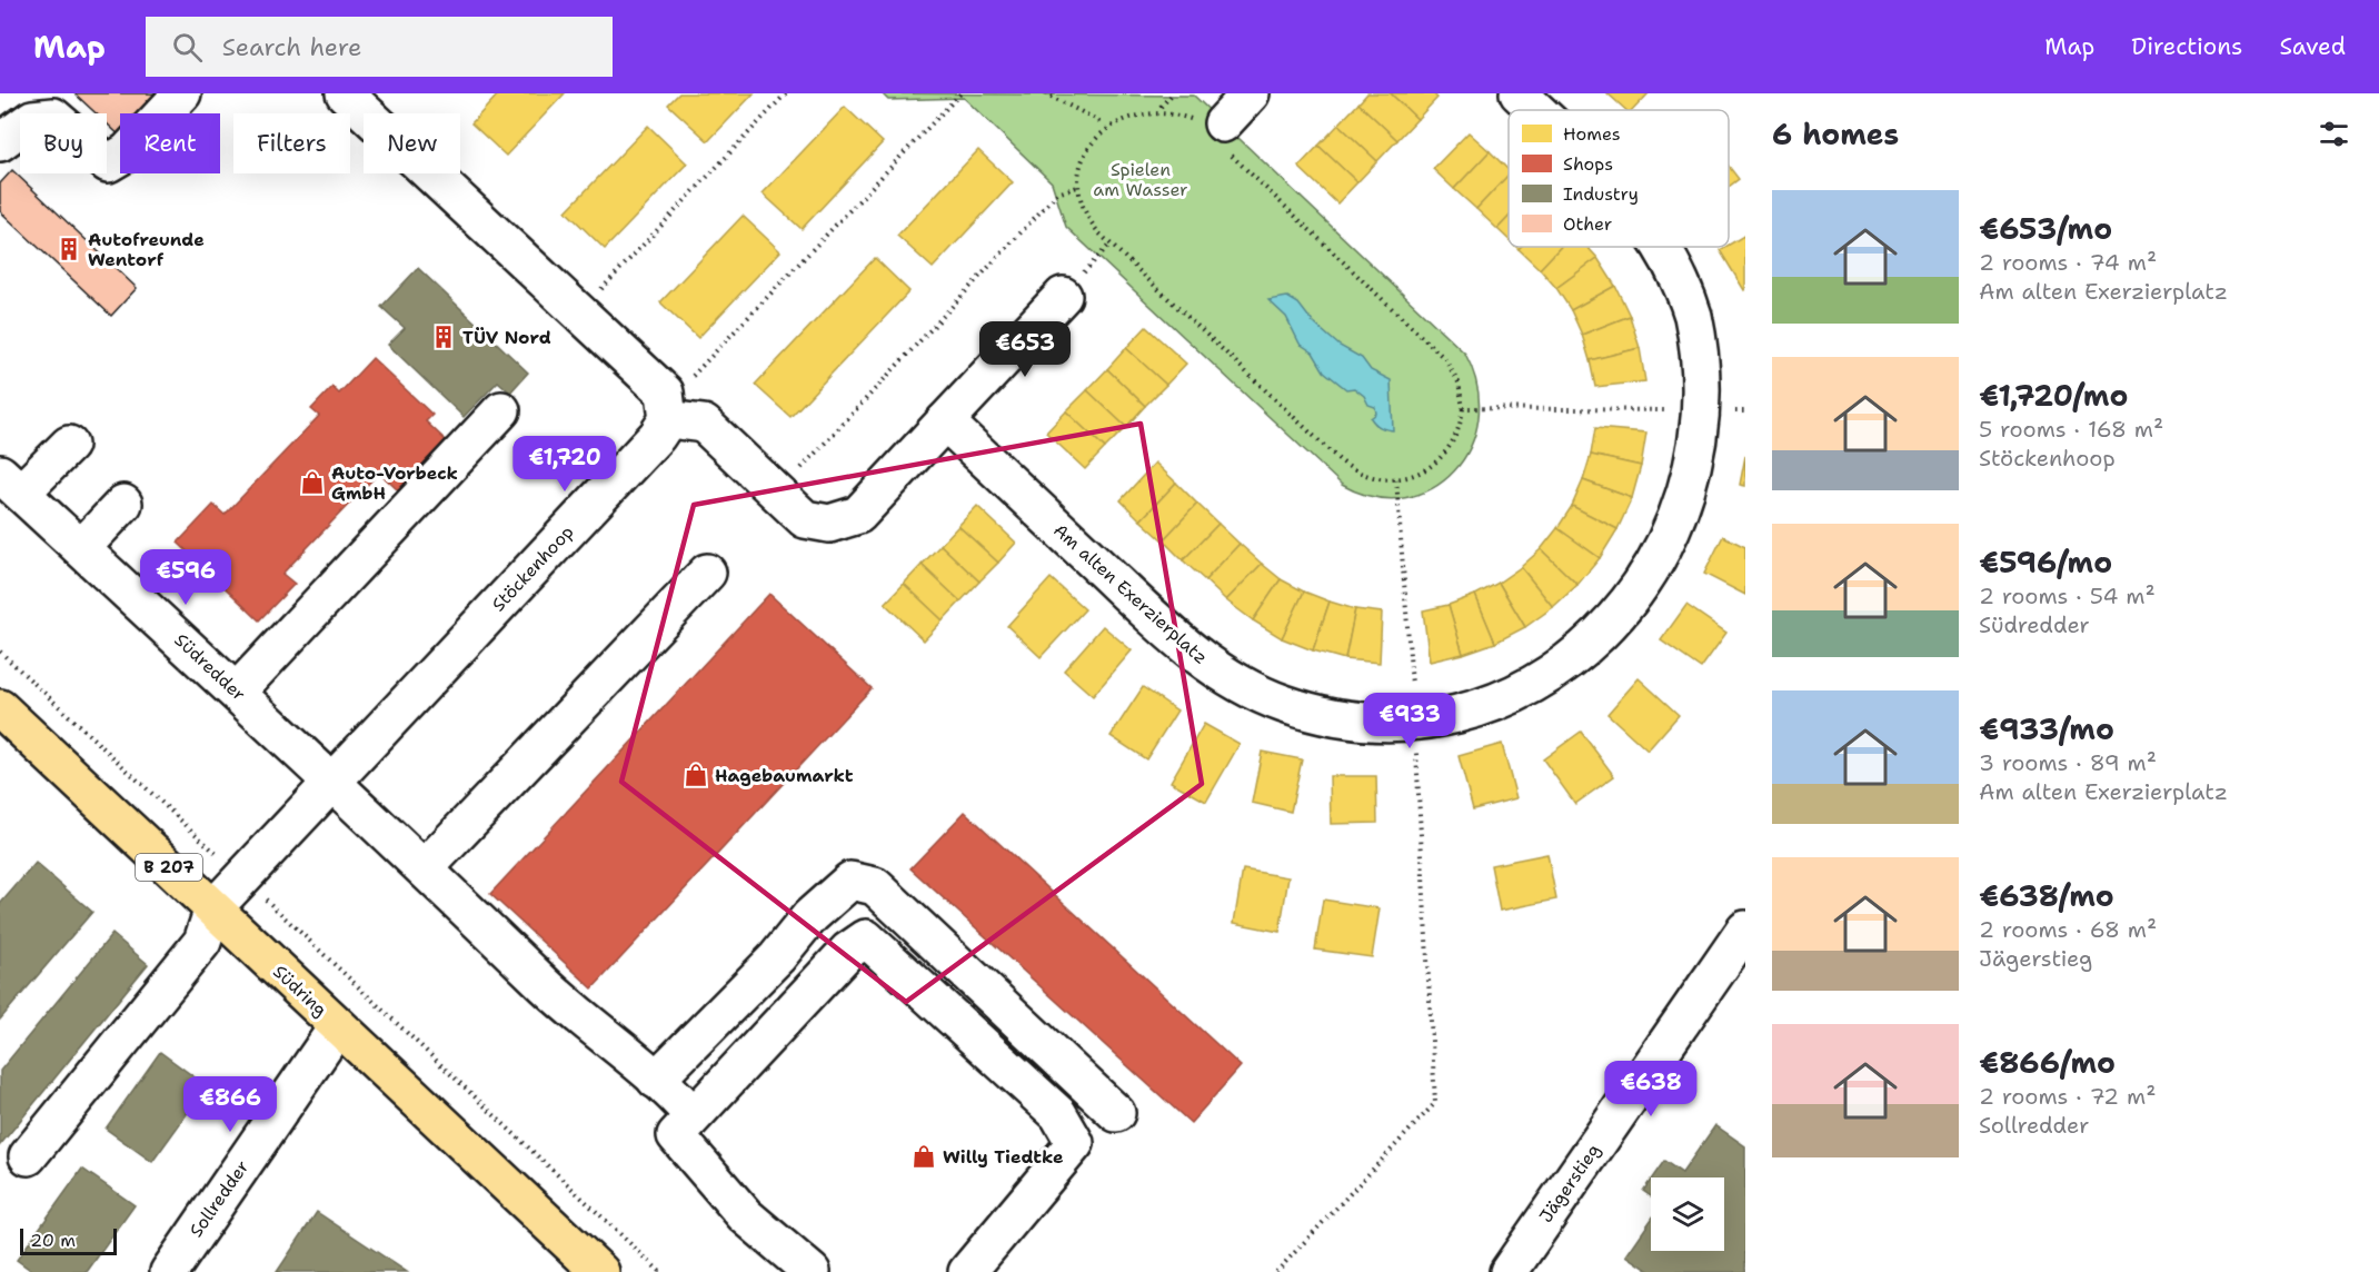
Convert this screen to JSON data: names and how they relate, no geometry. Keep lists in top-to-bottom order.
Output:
{
  "streets": {
    "main road": ["B 207", "Südring"],
    "street": [
      "Stöckenhoop",
      "Am alten Exerzierplatz",
      "Südredder",
      "Jägerstieg",
      "Sollredder"
    ]
  },
  "crossings": [
    ["Stöckenhoop", "Südredder"],
    ["Stöckenhoop", "Südring"],
    ["Südring", "Sollredder"]
  ],
  "parks": ["Spielen am Wasser"],
  "places": {
    "building": ["Autofreunde Wentorf", "TÜV Nord"],
    "shop": ["Auto-Vorbeck GmbH", "Hagebaumarkt", "Willy Tiedtke"]
  },
  "legend": [
    "Homes",
    "Shops",
    "Industry",
    "Other"
  ],
  "scale_bar": "20 m",
  "page": {
    "header": "Map",
    "search": "Search here",
    "nav": ["Map", "Directions", "Saved"],
    "heading": "6 homes",
    "chip": [
      "Buy",
      "Rent",
      "Filters",
      "New"
    ],
    "list": [
      {
        "name": "€653/mo",
        "note": "2 rooms · 74 m² · Am alten Exerzierplatz"
      },
      {
        "name": "€1,720/mo",
        "note": "5 rooms · 168 m² · Stöckenhoop"
      },
      {
        "name": "€596/mo",
        "note": "2 rooms · 54 m² · Südredder"
      },
      {
        "name": "€933/mo",
        "note": "3 rooms · 89 m² · Am alten Exerzierplatz"
      },
      {
        "name": "€638/mo",
        "note": "2 rooms · 68 m² · Jägerstieg"
      },
      {
        "name": "€866/mo",
        "note": "2 rooms · 72 m² · Sollredder"
      }
    ],
    "price": [
      "€653",
      "€1,720",
      "€596",
      "€933",
      "€638",
      "€866"
    ],
    "scale": "20 m"
  }
}
